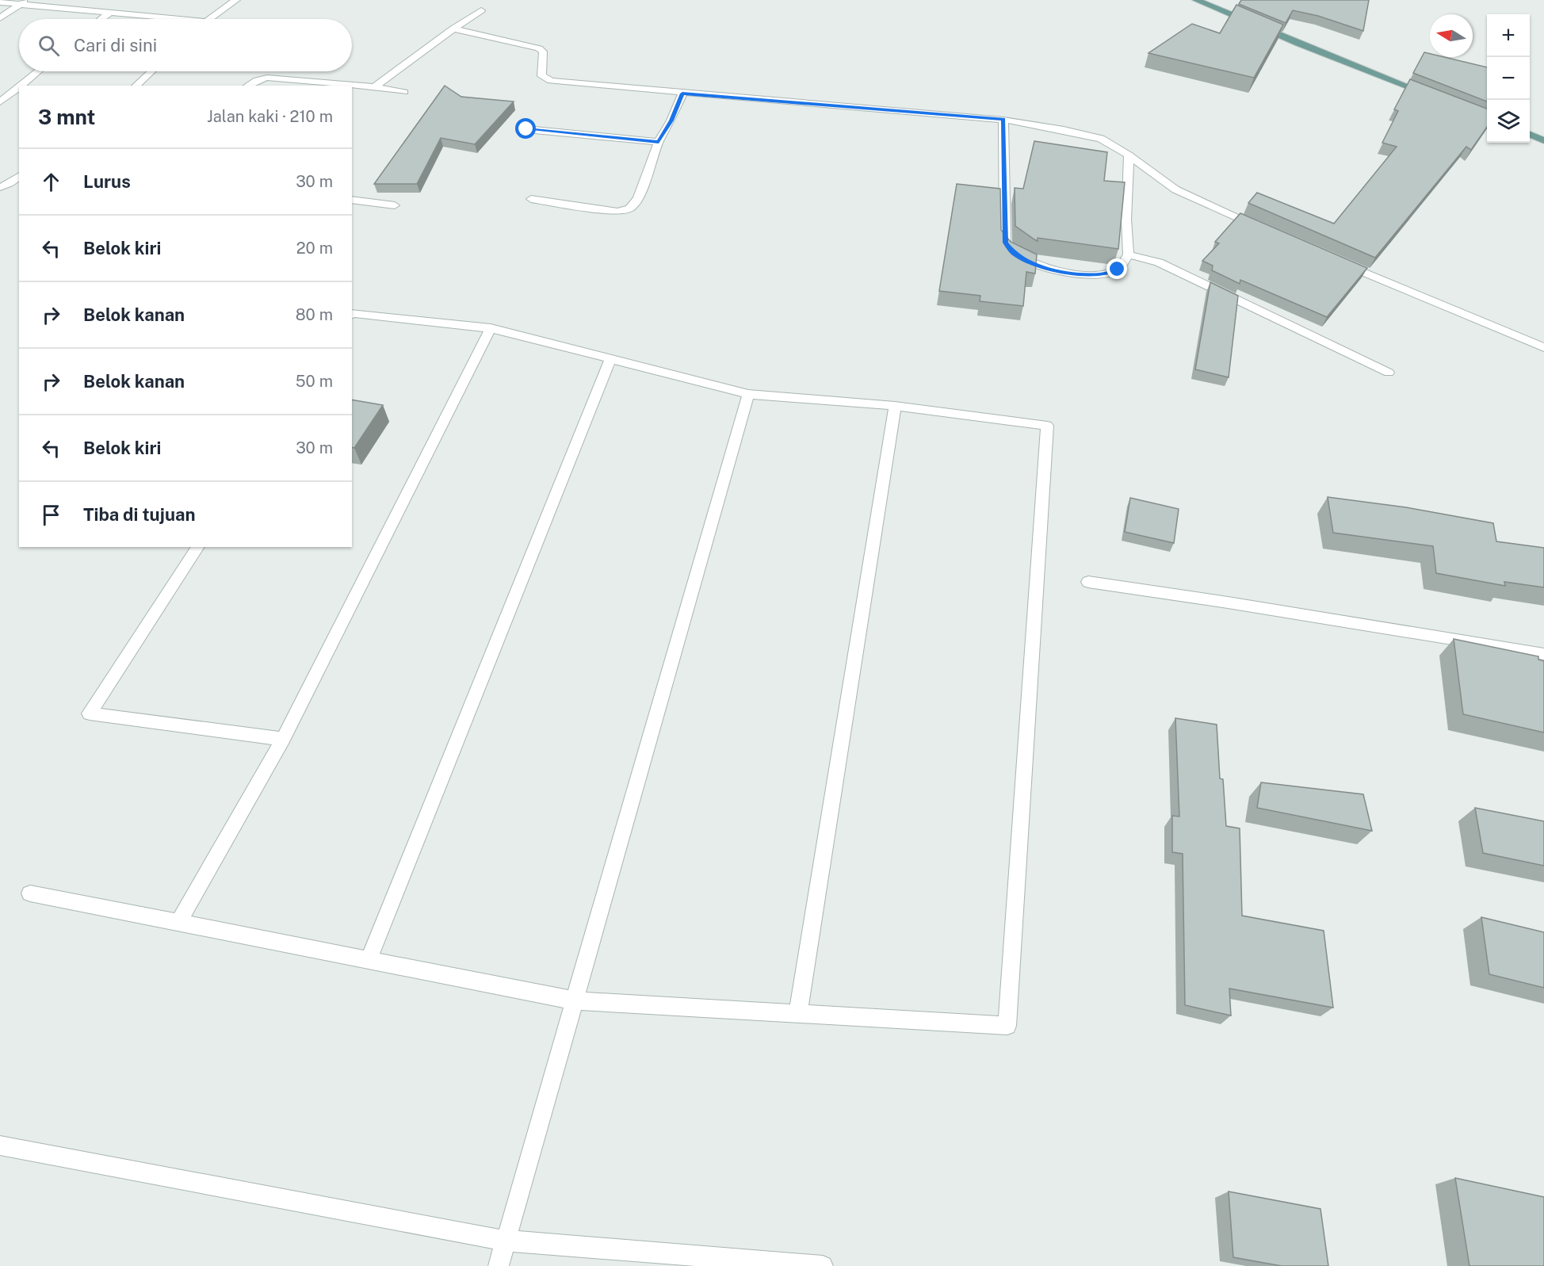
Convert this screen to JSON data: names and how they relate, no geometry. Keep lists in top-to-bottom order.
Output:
{
  "north": "left",
  "page": {
    "map_buttons": ["+", "−"],
    "search": "Cari di sini",
    "heading": ["3 mnt", "Jalan kaki · 210 m"],
    "list": [
      ["Lurus", "30 m"],
      ["Belok kiri", "20 m"],
      ["Belok kanan", "80 m"],
      ["Belok kanan", "50 m"],
      ["Belok kiri", "30 m"],
      "Tiba di tujuan"
    ]
  }
}
